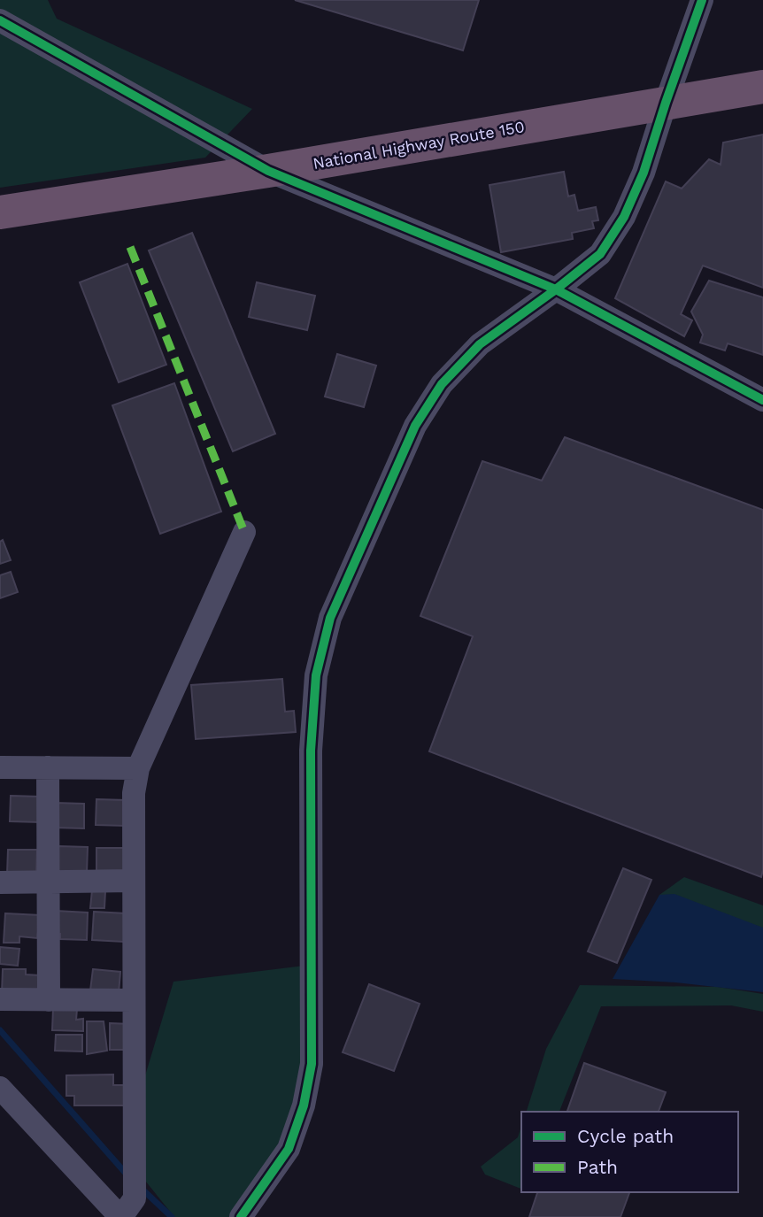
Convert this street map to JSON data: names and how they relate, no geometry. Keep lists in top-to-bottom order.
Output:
{
  "streets": {
    "highway": ["National Highway Route 150"]
  },
  "legend": ["Cycle path", "Path"]
}
